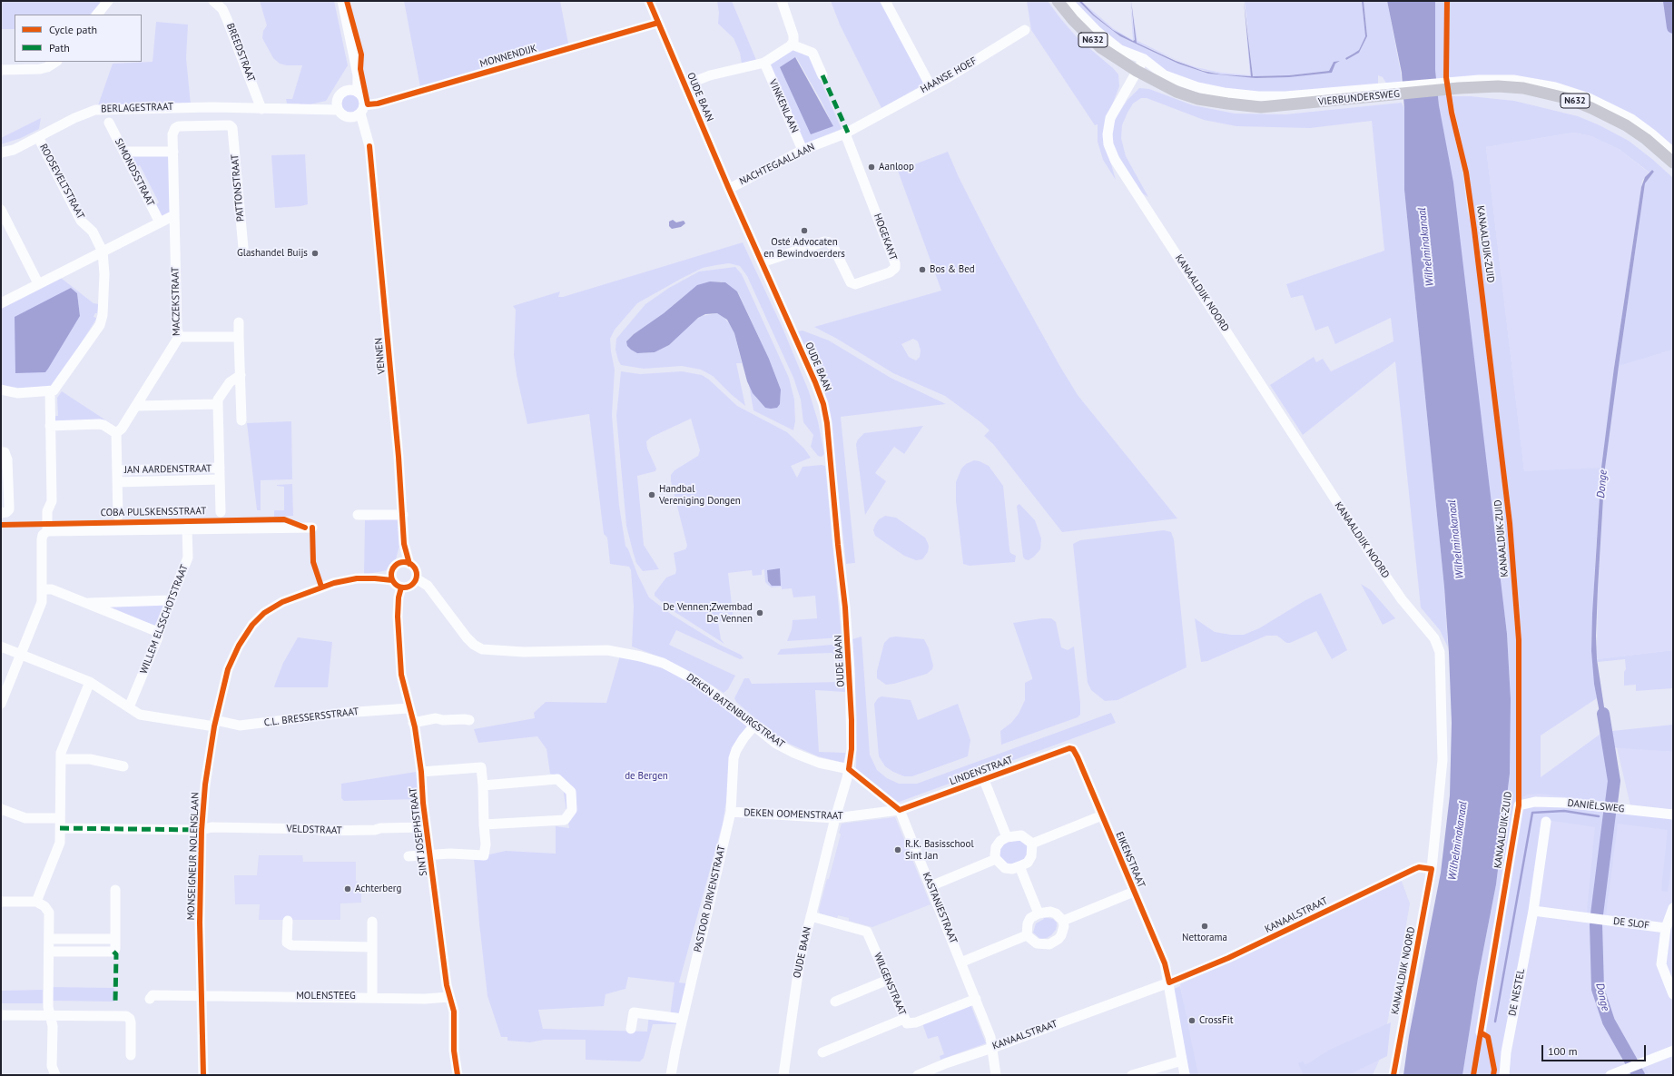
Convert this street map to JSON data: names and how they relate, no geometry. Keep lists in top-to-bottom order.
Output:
{
  "streets": {
    "main road": ["N632", "VIERBUNDERSWEG"],
    "street": [
      "BREEDSTRAAT",
      "MONNENDIJK",
      "HAANSE HOEF",
      "OUDE BAAN",
      "VINKENLAAN",
      "BERLAGESTRAAT",
      "NACHTEGAALLAAN",
      "SIMONDSSTRAAT",
      "ROOSEVELTSTRAAT",
      "PATTONSTRAAT",
      "HOGEKANT",
      "KANAALDIJK-ZUID",
      "KANAALDIJK NOORD",
      "MACZEKSTRAAT",
      "VENNEN",
      "JAN AARDENSTRAAT",
      "WILLEM ELSSCHOTSTRAAT",
      "DEKEN BATENBURGSTRAAT",
      "C.L. BRESSERSSTRAAT",
      "LINDENSTRAAT",
      "DANIËLSWEG",
      "DEKEN OOMENSTRAAT",
      "VELDSTRAAT",
      "SINT JOSEPHSTRAAT",
      "MONSEIGNEUR NOLENSLAAN",
      "EIKENSTRAAT",
      "PASTOOR DIRVENSTRAAT",
      "KASTANJESTRAAT",
      "KANAALSTRAAT",
      "DE SLOF",
      "WILGENSTRAAT",
      "DE NESTEL",
      "MOLENSTEEG"
    ],
    "cycle path": ["COBA PULSKENSSTRAAT"]
  },
  "crossings": [
    ["BREEDSTRAAT", "BERLAGESTRAAT"],
    ["MONNENDIJK", "OUDE BAAN"],
    ["MONNENDIJK", "BERLAGESTRAAT"],
    ["MONNENDIJK", "VENNEN"],
    ["HAANSE HOEF", "NACHTEGAALLAAN"],
    ["HAANSE HOEF", "HOGEKANT"],
    ["OUDE BAAN", "NACHTEGAALLAAN"],
    ["OUDE BAAN", "HOGEKANT"],
    ["OUDE BAAN", "DEKEN BATENBURGSTRAAT"],
    ["OUDE BAAN", "DEKEN OOMENSTRAAT"],
    ["OUDE BAAN", "KASTANJESTRAAT"],
    ["OUDE BAAN", "WILGENSTRAAT"],
    ["VIERBUNDERSWEG", "KANAALDIJK NOORD"],
    ["VINKENLAAN", "NACHTEGAALLAAN"],
    ["BERLAGESTRAAT", "ROOSEVELTSTRAAT"],
    ["BERLAGESTRAAT", "VENNEN"],
    ["NACHTEGAALLAAN", "HOGEKANT"],
    ["PATTONSTRAAT", "MACZEKSTRAAT"],
    ["KANAALDIJK-ZUID", "DANIËLSWEG"],
    ["KANAALDIJK NOORD", "KANAALSTRAAT"],
    ["VENNEN", "DEKEN BATENBURGSTRAAT"],
    ["VENNEN", "SINT JOSEPHSTRAAT"],
    ["VENNEN", "MONSEIGNEUR NOLENSLAAN"],
    ["WILLEM ELSSCHOTSTRAAT", "C.L. BRESSERSSTRAAT"],
    ["DEKEN BATENBURGSTRAAT", "SINT JOSEPHSTRAAT"],
    ["DEKEN BATENBURGSTRAAT", "MONSEIGNEUR NOLENSLAAN"],
    ["DEKEN BATENBURGSTRAAT", "PASTOOR DIRVENSTRAAT"],
    ["DEKEN BATENBURGSTRAAT", "KASTANJESTRAAT"],
    ["C.L. BRESSERSSTRAAT", "SINT JOSEPHSTRAAT"],
    ["C.L. BRESSERSSTRAAT", "MONSEIGNEUR NOLENSLAAN"],
    ["LINDENSTRAAT", "DEKEN OOMENSTRAAT"],
    ["LINDENSTRAAT", "EIKENSTRAAT"],
    ["LINDENSTRAAT", "KASTANJESTRAAT"],
    ["DEKEN OOMENSTRAAT", "PASTOOR DIRVENSTRAAT"],
    ["DEKEN OOMENSTRAAT", "KASTANJESTRAAT"],
    ["VELDSTRAAT", "SINT JOSEPHSTRAAT"],
    ["VELDSTRAAT", "MONSEIGNEUR NOLENSLAAN"],
    ["SINT JOSEPHSTRAAT", "MONSEIGNEUR NOLENSLAAN"],
    ["SINT JOSEPHSTRAAT", "MOLENSTEEG"],
    ["MONSEIGNEUR NOLENSLAAN", "MOLENSTEEG"],
    ["EIKENSTRAAT", "KANAALSTRAAT"],
    ["KASTANJESTRAAT", "KANAALSTRAAT"],
    ["KASTANJESTRAAT", "WILGENSTRAAT"],
    ["DE SLOF", "DE NESTEL"]
  ],
  "water": ["Wilhelminakanaal", "Donge"],
  "parks": ["de Bergen"],
  "places": [
    "Aanloop",
    "Osté Advocaten en Bewindvoerders",
    "Glashandel Buijs",
    "Bos & Bed",
    "Handbal Vereniging Dongen",
    "De Vennen;Zwembad De Vennen",
    "R.K. Basisschool Sint Jan",
    "Achterberg",
    "Nettorama",
    "CrossFit"
  ],
  "legend": ["Cycle path", "Path"],
  "scale_bar": "100 m"
}
